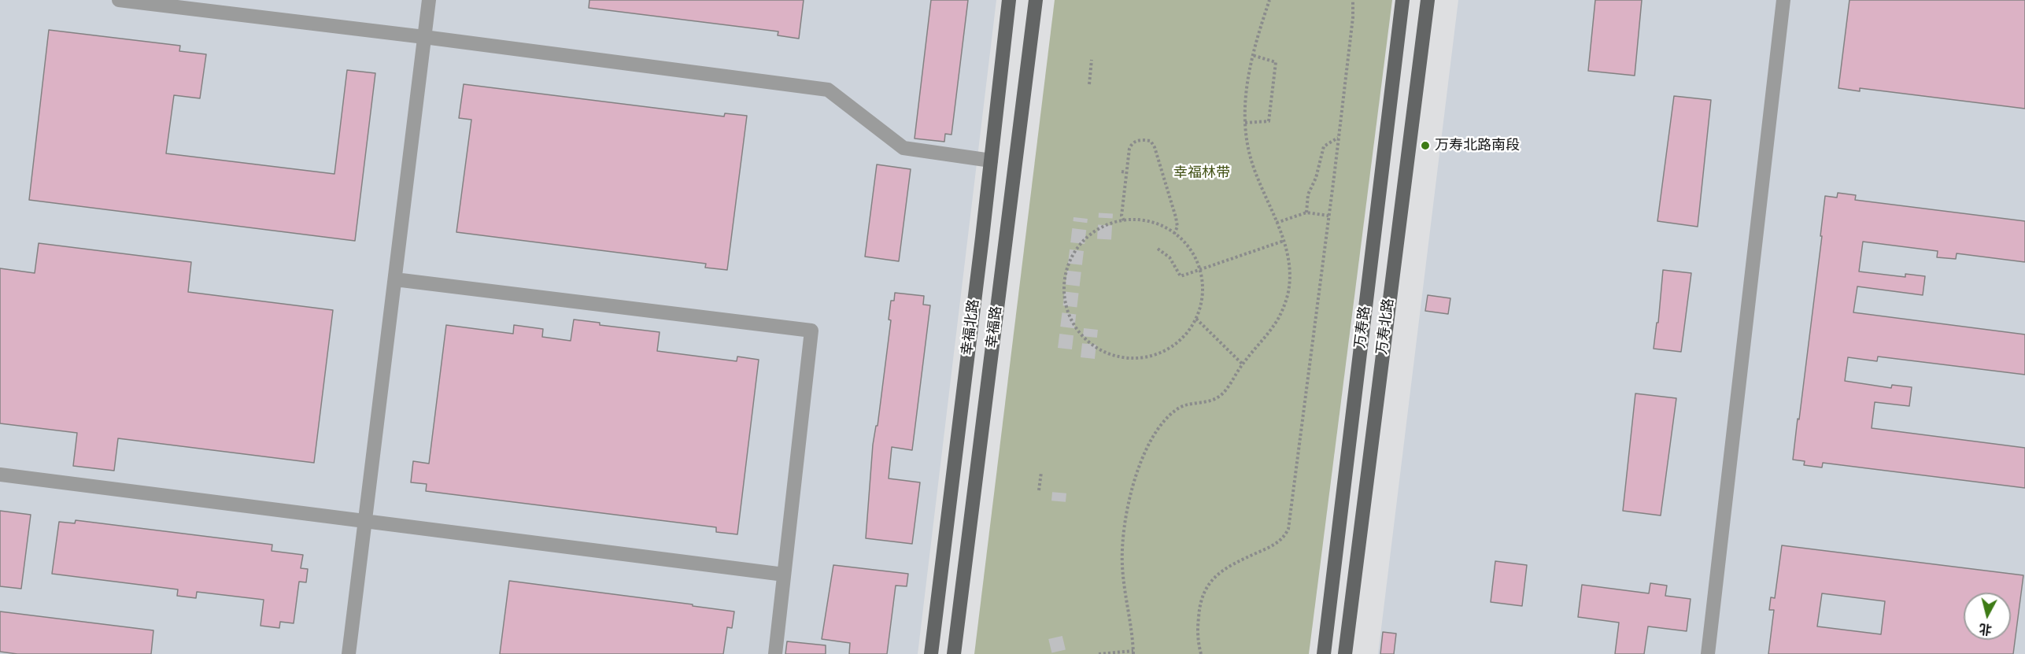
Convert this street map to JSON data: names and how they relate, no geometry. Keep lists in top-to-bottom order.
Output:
{
  "streets": {
    "main road": [
      "万寿北路",
      "幸福北路",
      "幸福路",
      "万寿路"
    ]
  },
  "parks": ["幸福林带"],
  "places": ["万寿北路南段"],
  "north": "bottom"
}
